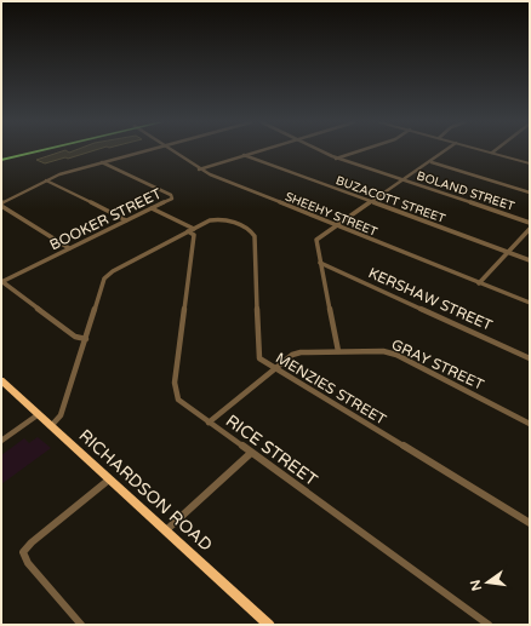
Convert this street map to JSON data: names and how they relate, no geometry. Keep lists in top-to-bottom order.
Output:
{
  "streets": {
    "main road": ["RICHARDSON ROAD"],
    "street": [
      "BOLAND STREET",
      "BUZACOTT STREET",
      "SHEEHY STREET",
      "BOOKER STREET",
      "KERSHAW STREET",
      "GRAY STREET",
      "MENZIES STREET",
      "RICE STREET"
    ]
  },
  "crossings": [
    ["GRAY STREET", "MENZIES STREET"],
    ["GRAY STREET", "RICE STREET"],
    ["MENZIES STREET", "RICE STREET"],
    ["MENZIES STREET", "RICHARDSON ROAD"]
  ],
  "north": "left"
}
